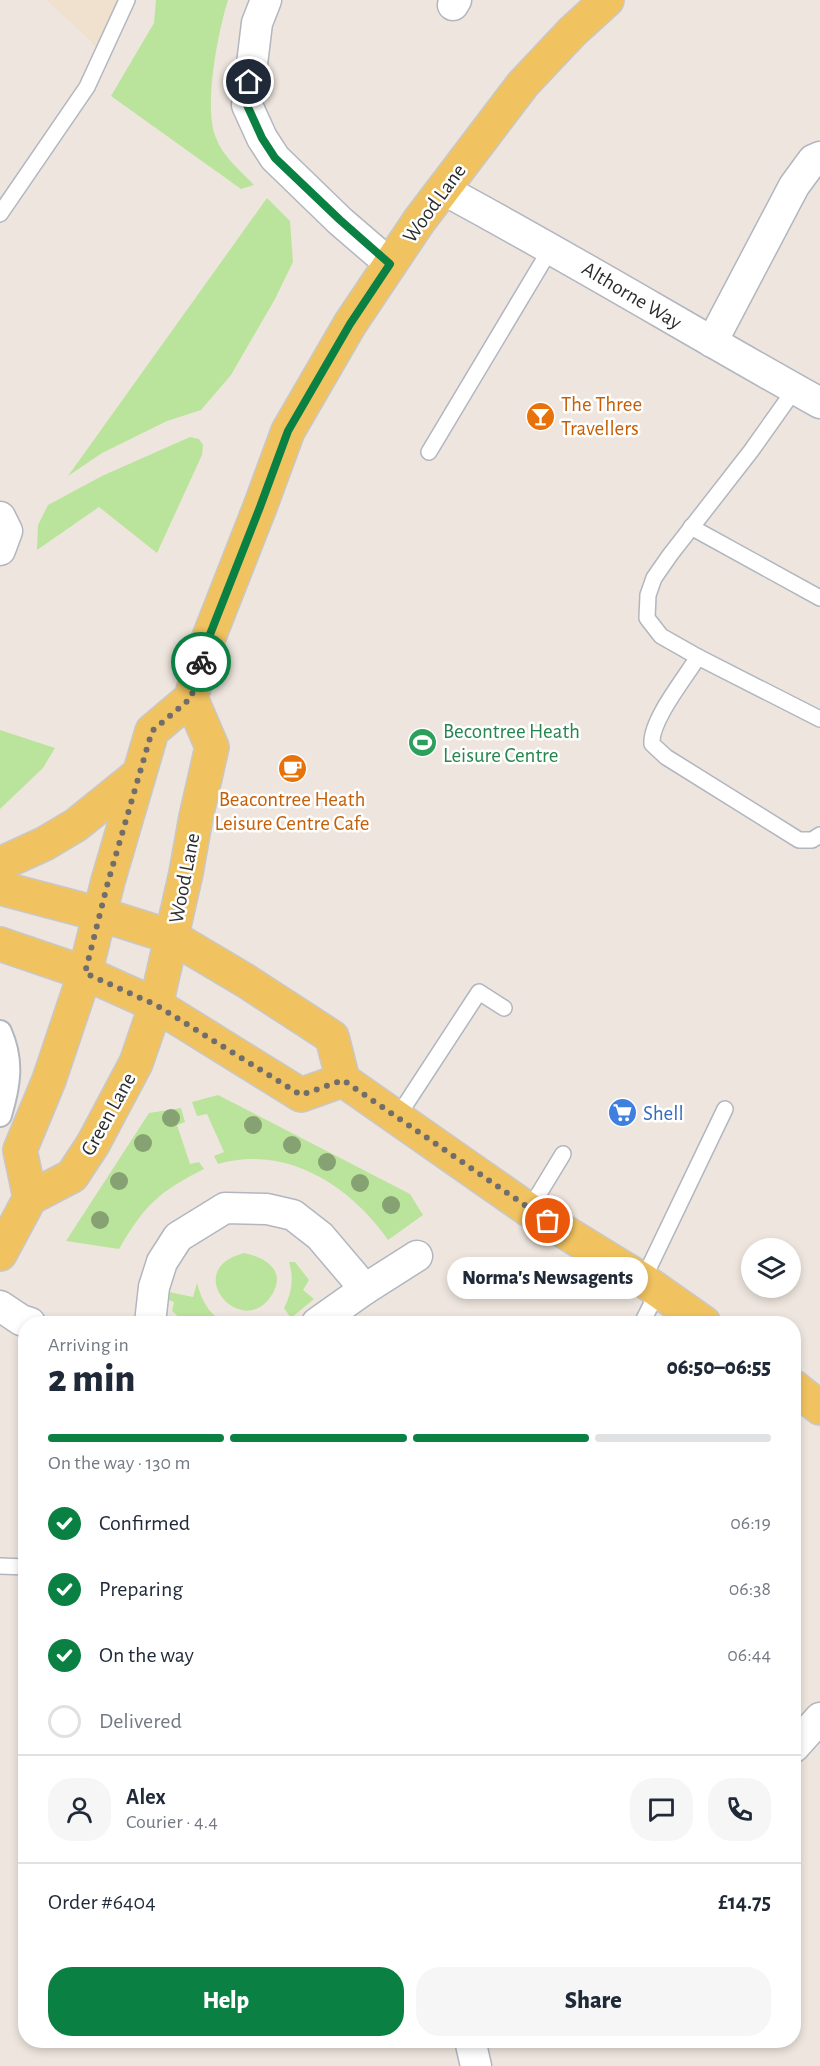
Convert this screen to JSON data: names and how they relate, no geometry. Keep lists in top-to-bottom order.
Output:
{
  "streets": {
    "main road": ["Wood Lane", "Green Lane"],
    "street": ["Althorne Way"]
  },
  "crossings": [
    ["Wood Lane", "Althorne Way"],
    ["Wood Lane", "Green Lane"]
  ],
  "places": {
    "bar": ["The Three Travellers"],
    "sports": ["Becontree Heath Leisure Centre"],
    "cafe": ["Beacontree Heath Leisure Centre Cafe"],
    "supermarket": ["Shell"],
    "other": ["Norma's Newsagents"]
  },
  "page": {
    "bubble": "Norma's Newsagents",
    "heading": ["2 min", "Arriving in", "06:50–06:55"],
    "panel": [
      "Alex",
      "Courier · 4.4",
      "Order #6404",
      "£14.75"
    ],
    "bar": "On the way · 130 m",
    "list": [
      ["Confirmed", "06:19"],
      ["Preparing", "06:38"],
      ["On the way", "06:44"],
      "Delivered"
    ],
    "buttons": ["Help", "Share"]
  }
}
